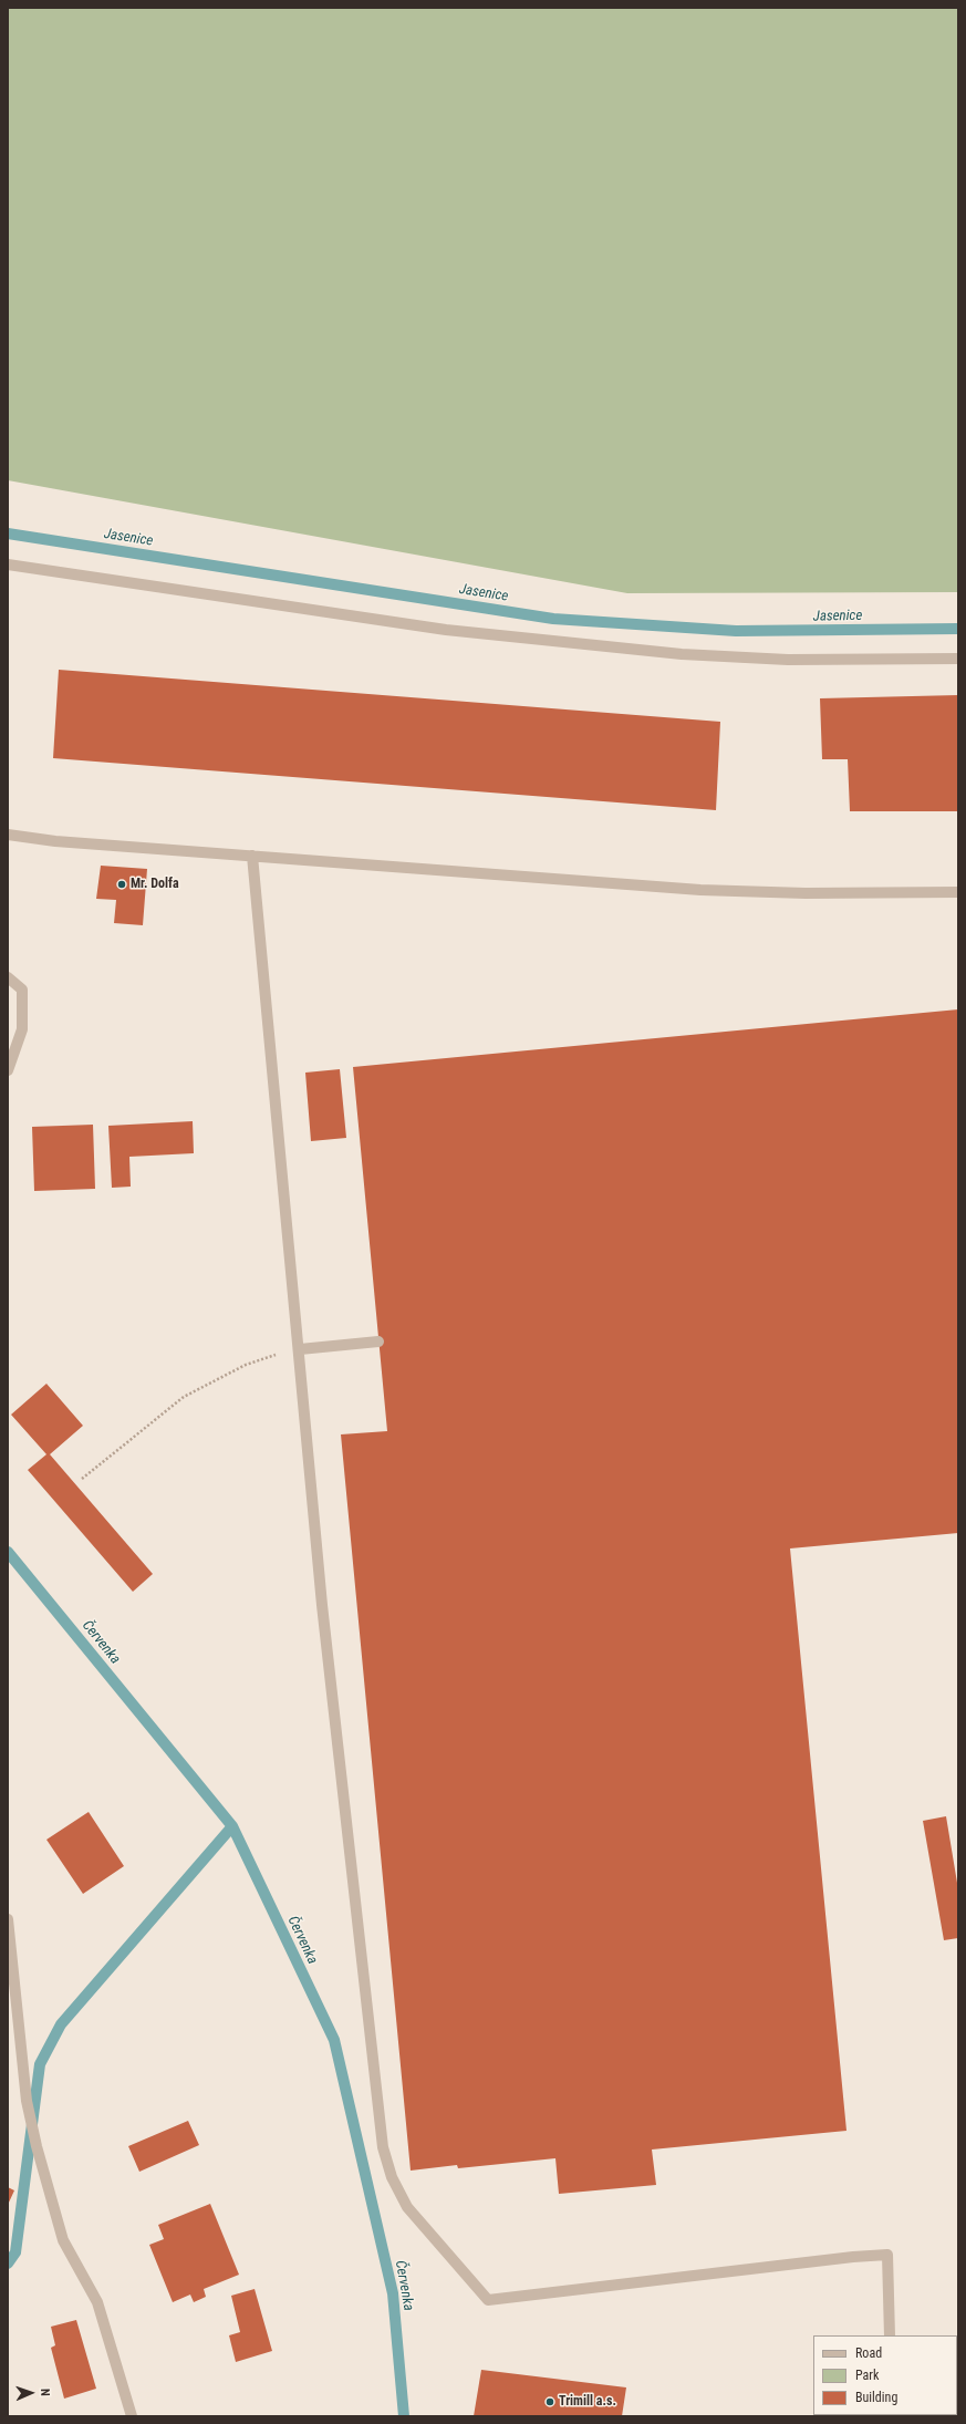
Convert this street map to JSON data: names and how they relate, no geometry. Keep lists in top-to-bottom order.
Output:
{
  "water": ["Jasenice", "Červenka"],
  "places": ["Mr. Dolfa", "Trimill a.s."],
  "legend": ["Road", "Park", "Building"],
  "north": "right"
}
